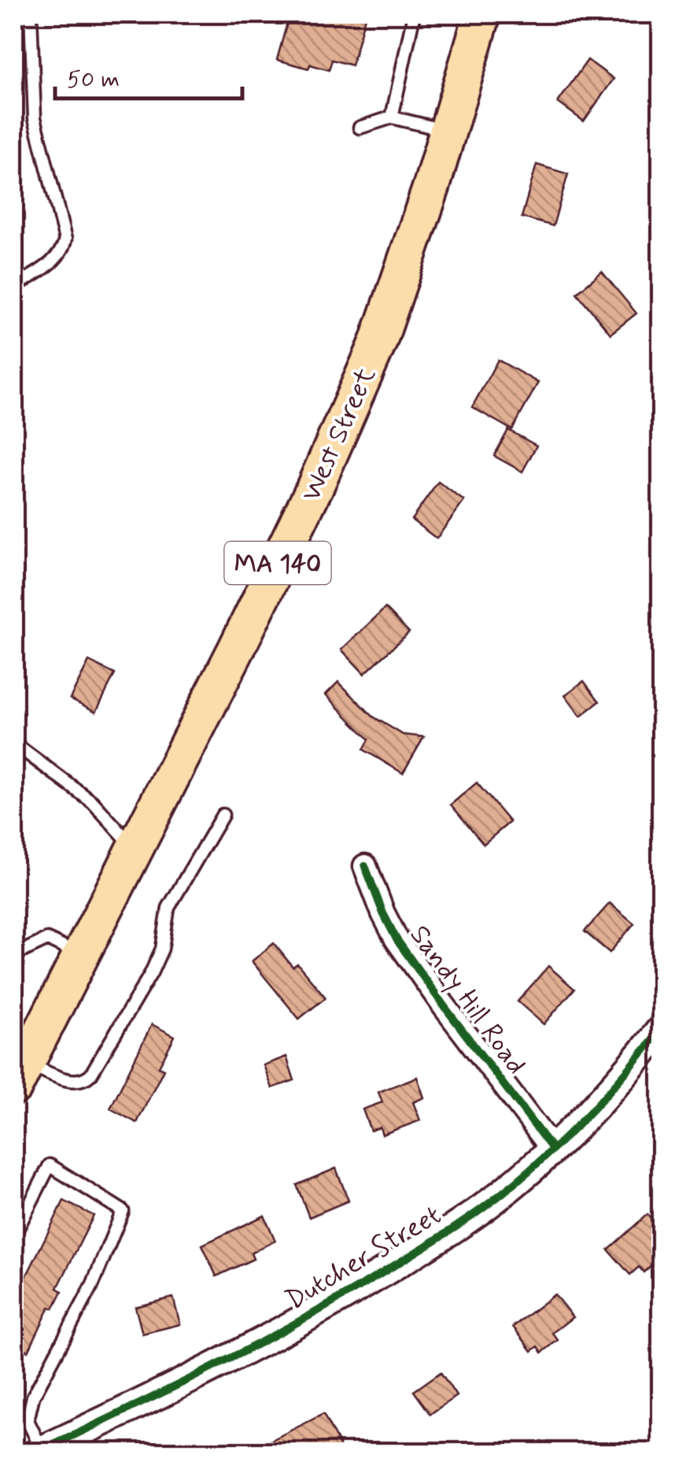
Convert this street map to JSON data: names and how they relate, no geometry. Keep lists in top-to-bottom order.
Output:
{
  "streets": {
    "main road": ["West Street", "MA 140"],
    "street": ["Sandy Hill Road", "Dutcher Street"]
  },
  "crossings": [
    ["Sandy Hill Road", "Dutcher Street"]
  ],
  "scale_bar": "50 m"
}
